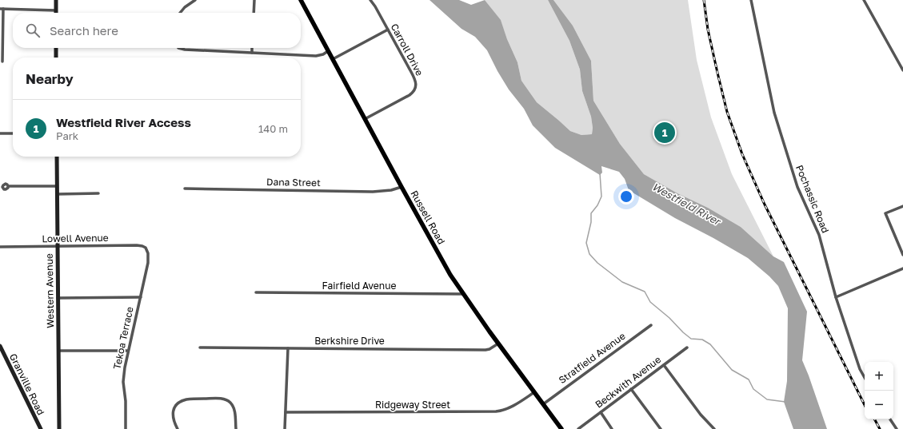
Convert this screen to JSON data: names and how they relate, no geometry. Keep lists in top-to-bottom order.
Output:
{
  "streets": {
    "main road": ["Russell Road", "Western Avenue", "Granville Road"],
    "street": [
      "Carroll Drive",
      "Dana Street",
      "Pochassic Road",
      "Lowell Avenue",
      "Fairfield Avenue",
      "Tekoa Terrace",
      "Berkshire Drive",
      "Stratfield Avenue",
      "Beckwith Avenue",
      "Ridgeway Street"
    ]
  },
  "crossings": [
    ["Carroll Drive", "Russell Road"],
    ["Dana Street", "Russell Road"],
    ["Russell Road", "Fairfield Avenue"],
    ["Russell Road", "Berkshire Drive"],
    ["Russell Road", "Stratfield Avenue"],
    ["Russell Road", "Ridgeway Street"],
    ["Lowell Avenue", "Western Avenue"],
    ["Lowell Avenue", "Tekoa Terrace"]
  ],
  "water": ["Westfield River"],
  "page": {
    "search": "Search here",
    "heading": "Nearby",
    "list": [
      {
        "mark": "1",
        "name": "Westfield River Access",
        "note": "Park",
        "value": "140 m"
      }
    ],
    "pins": "1",
    "map_buttons": ["+", "−"]
  }
}
